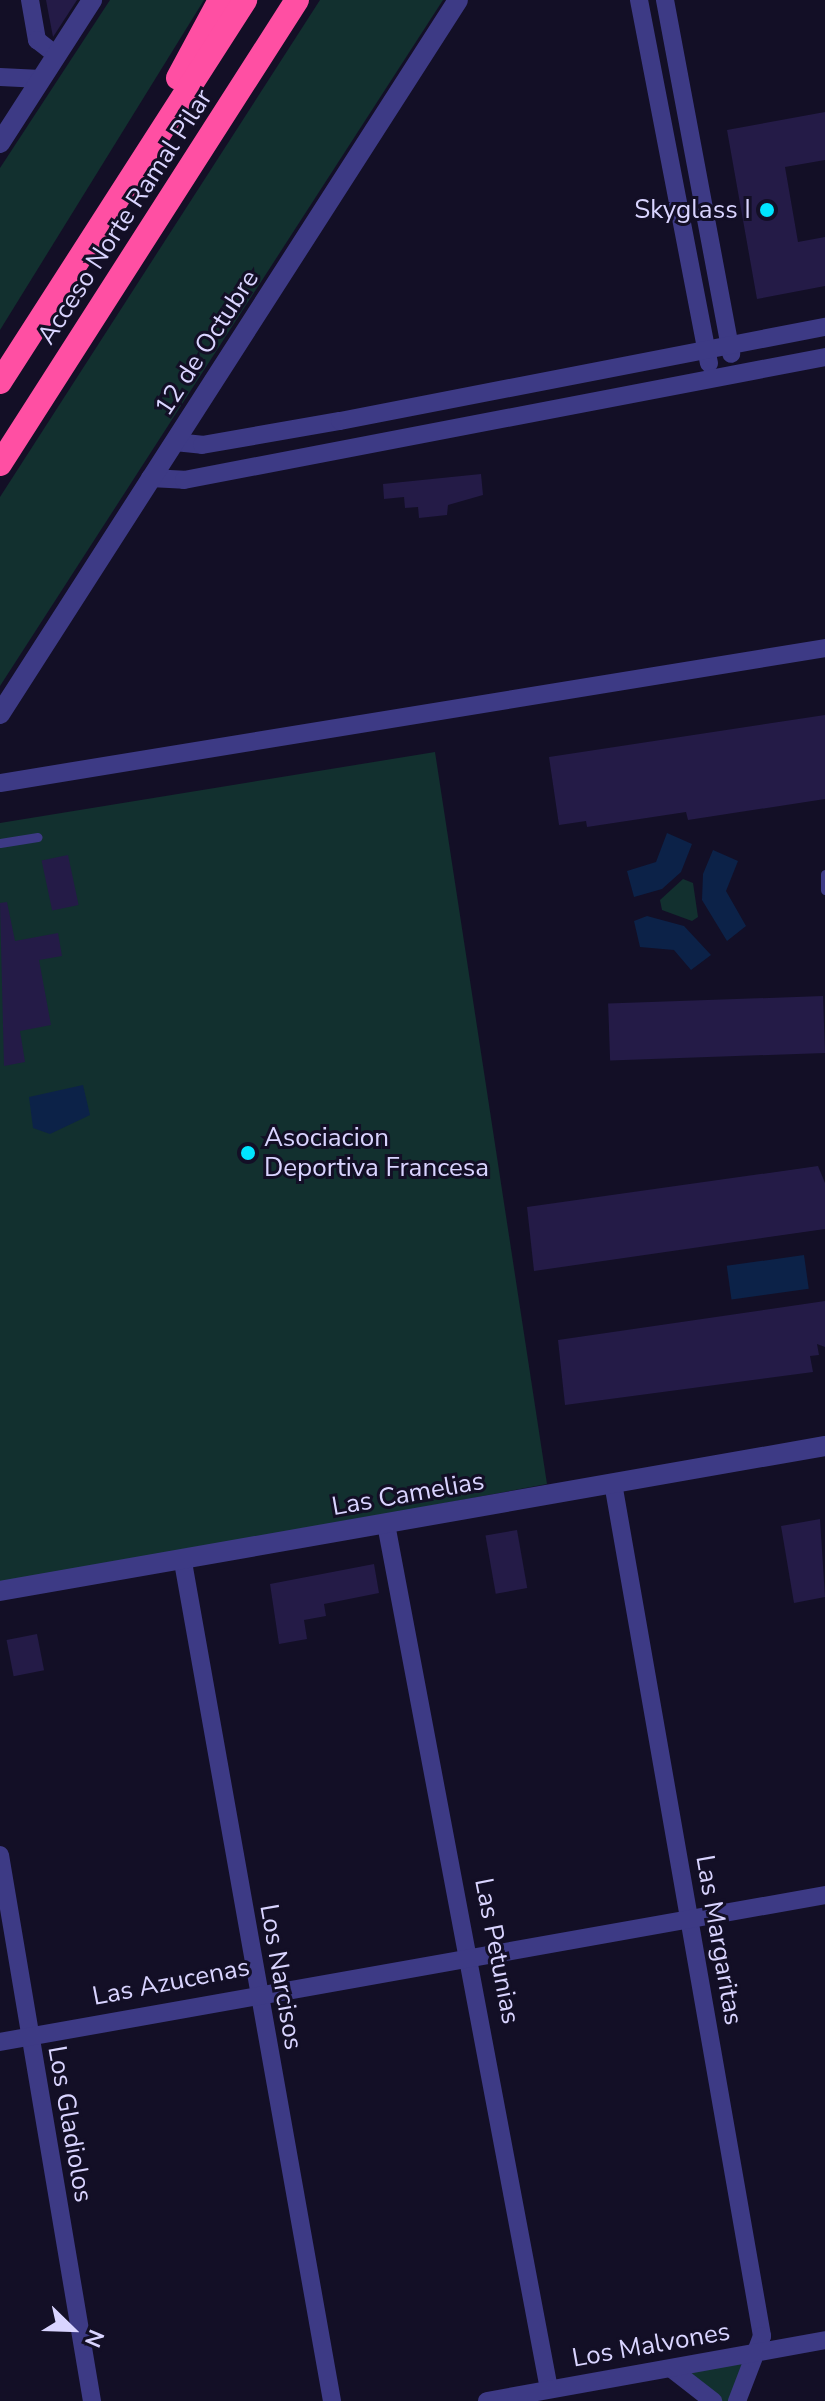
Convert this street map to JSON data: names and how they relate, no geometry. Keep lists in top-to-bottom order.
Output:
{
  "streets": {
    "highway": ["Acceso Norte Ramal Pilar"],
    "street": [
      "12 de Octubre",
      "Las Camelias",
      "Las Margaritas",
      "Las Petunias",
      "Los Narcisos",
      "Las Azucenas",
      "Los Gladiolos",
      "Los Malvones"
    ]
  },
  "crossings": [
    ["Las Camelias", "Las Margaritas"],
    ["Las Camelias", "Las Petunias"],
    ["Las Camelias", "Los Narcisos"],
    ["Las Margaritas", "Las Azucenas"],
    ["Las Margaritas", "Los Malvones"],
    ["Las Petunias", "Las Azucenas"],
    ["Las Petunias", "Los Malvones"],
    ["Los Narcisos", "Las Azucenas"],
    ["Las Azucenas", "Los Gladiolos"]
  ],
  "places": ["Skyglass I", "Asociacion Deportiva Francesa"],
  "north": "bottom right"
}
